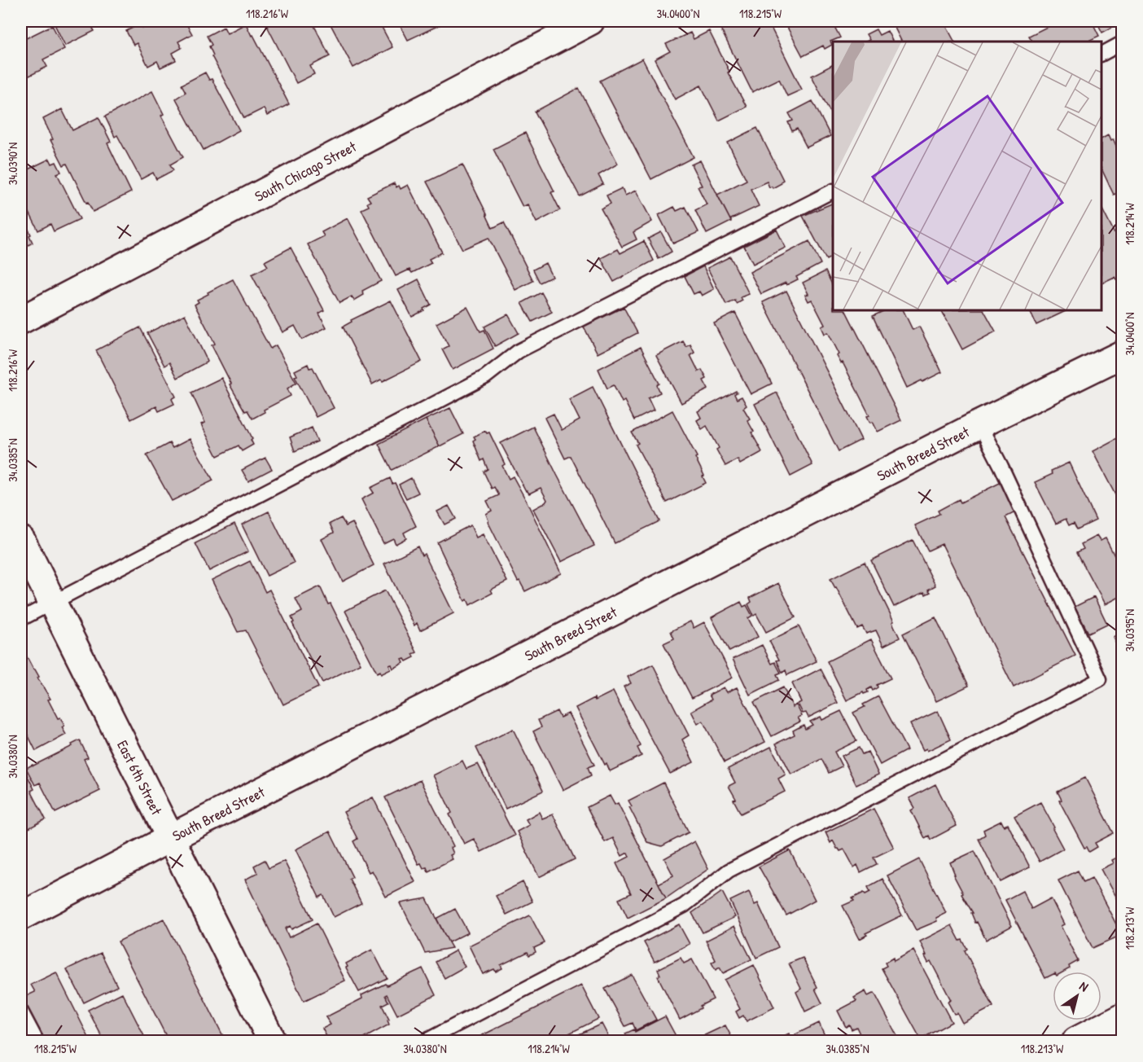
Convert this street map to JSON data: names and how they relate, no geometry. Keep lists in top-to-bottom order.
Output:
{
  "streets": {
    "street": ["South Chicago Street", "South Breed Street", "East 6th Street"]
  },
  "crossings": [
    ["South Breed Street", "East 6th Street"]
  ],
  "north": "top right",
  "coordinates": [
    "118.216°W",
    "34.0400°N",
    "118.215°W",
    "34.0390°N",
    "118.214°W",
    "34.0385°N",
    "34.0395°N",
    "34.0380°N",
    "118.213°W"
  ]
}
